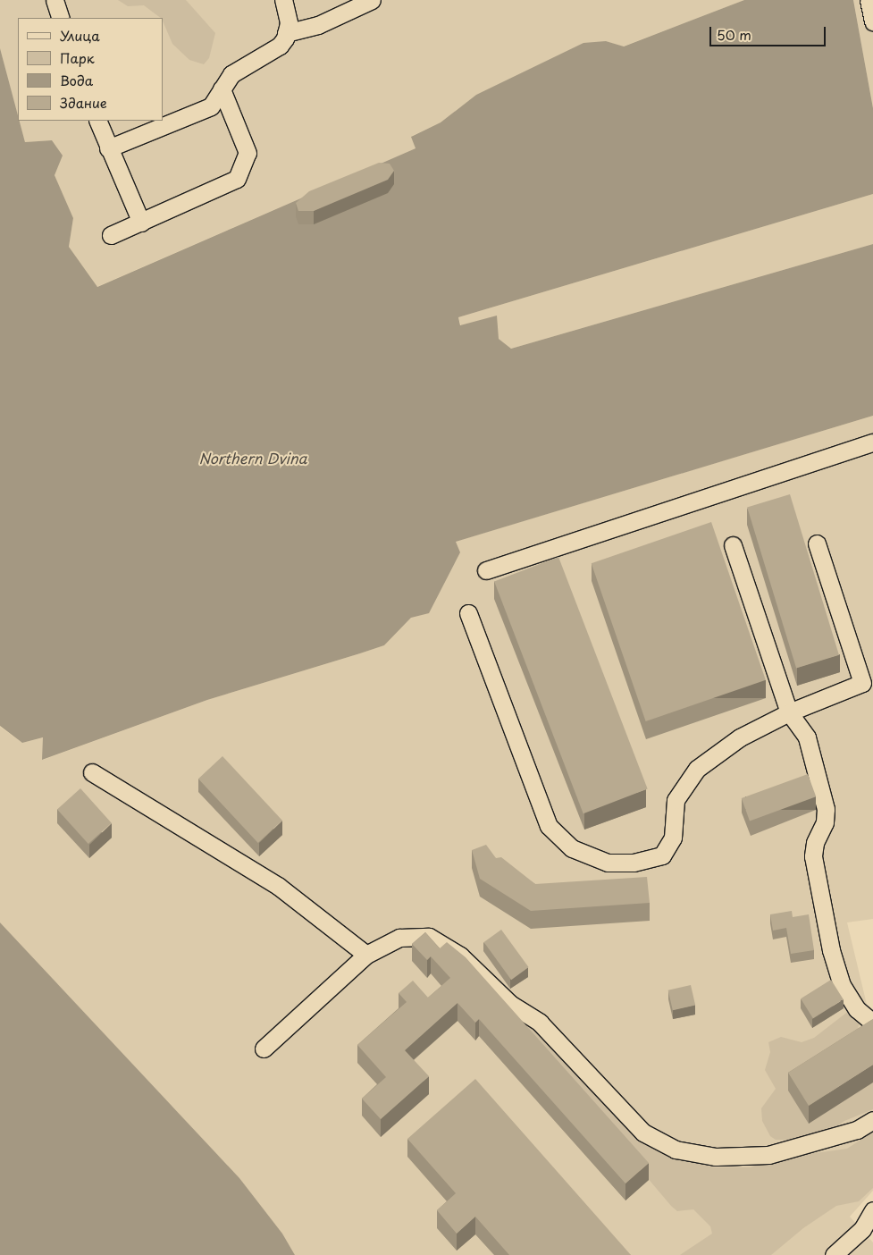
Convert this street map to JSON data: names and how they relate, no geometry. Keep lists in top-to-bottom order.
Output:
{
  "water": ["Northern Dvina"],
  "legend": [
    "Улица",
    "Парк",
    "Вода",
    "Здание"
  ],
  "scale_bar": "50 m"
}
